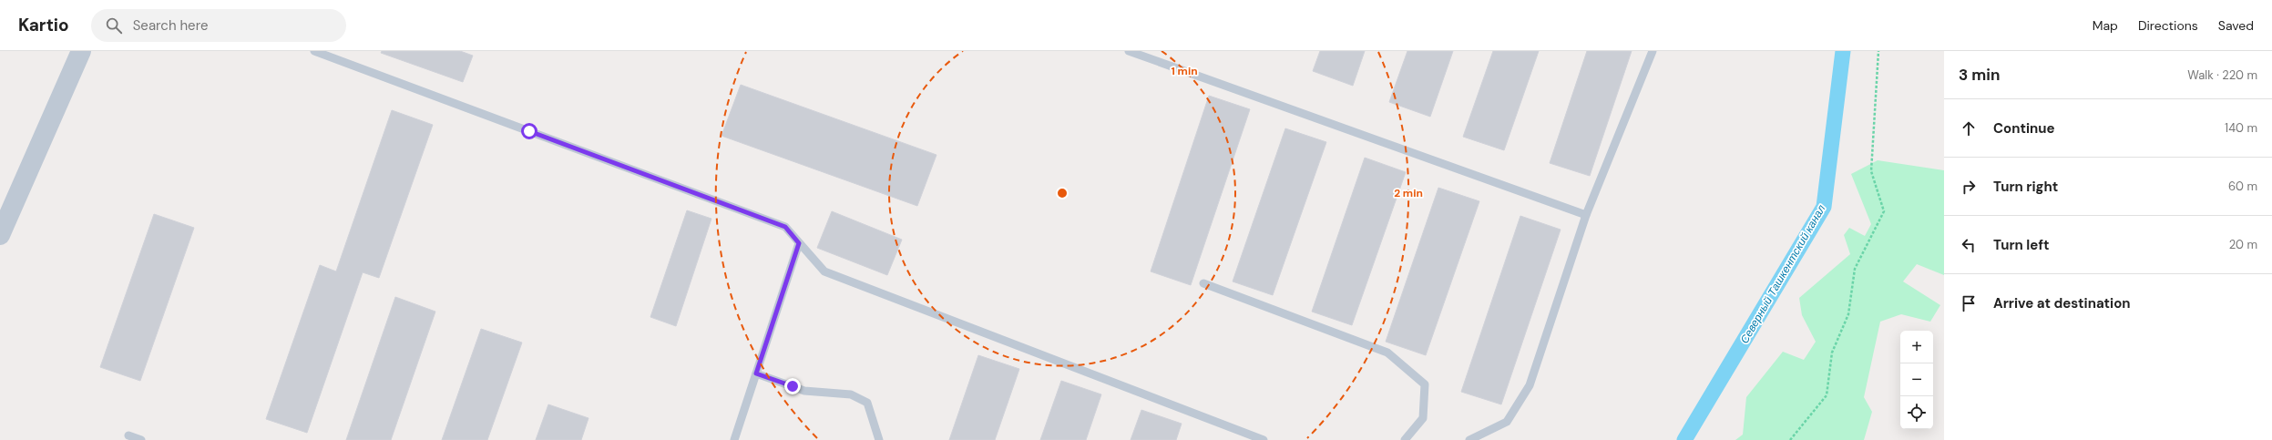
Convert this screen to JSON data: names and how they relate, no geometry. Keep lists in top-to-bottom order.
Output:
{
  "water": ["Северный Ташкентский канал"],
  "page": {
    "header": "Kartio",
    "search": "Search here",
    "nav": ["Map", "Directions", "Saved"],
    "heading": ["3 min", "Walk · 220 m"],
    "list": [
      ["Continue", "140 m"],
      ["Turn right", "60 m"],
      ["Turn left", "20 m"],
      "Arrive at destination"
    ],
    "map_buttons": ["+", "−"]
  },
  "rings": ["1 min", "2 min"]
}
